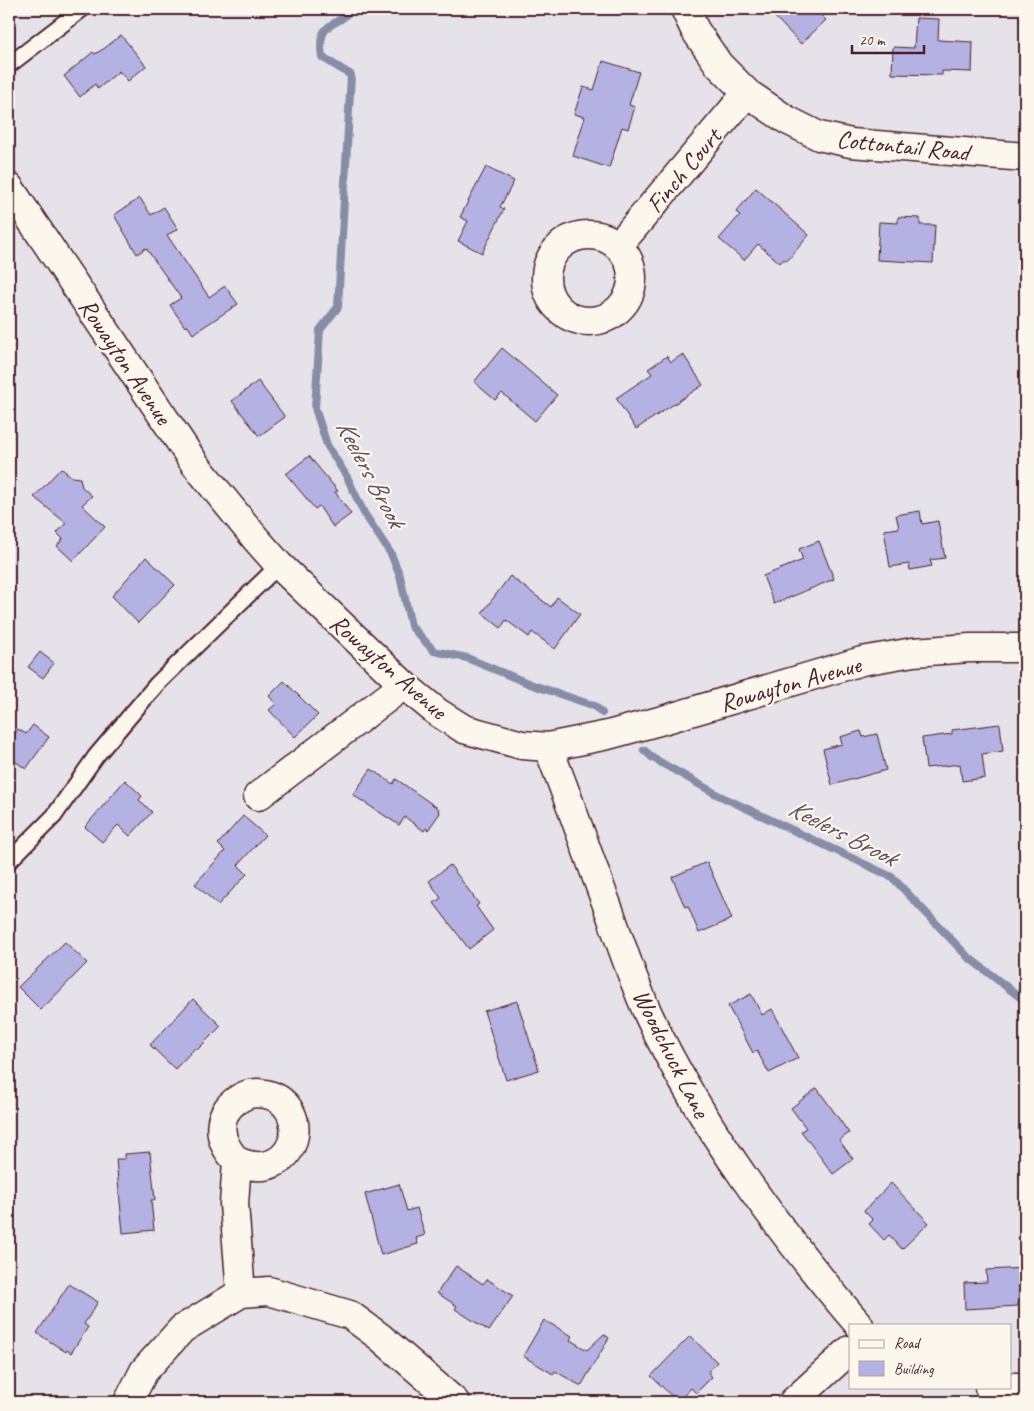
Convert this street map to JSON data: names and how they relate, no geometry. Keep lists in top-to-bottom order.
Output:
{
  "streets": {
    "street": [
      "Cottontail Road",
      "Finch Court",
      "Rowayton Avenue",
      "Woodchuck Lane"
    ]
  },
  "crossings": [
    ["Cottontail Road", "Finch Court"],
    ["Rowayton Avenue", "Woodchuck Lane"]
  ],
  "water": ["Keelers Brook"],
  "legend": ["Road", "Building"],
  "scale_bar": "20 m"
}
